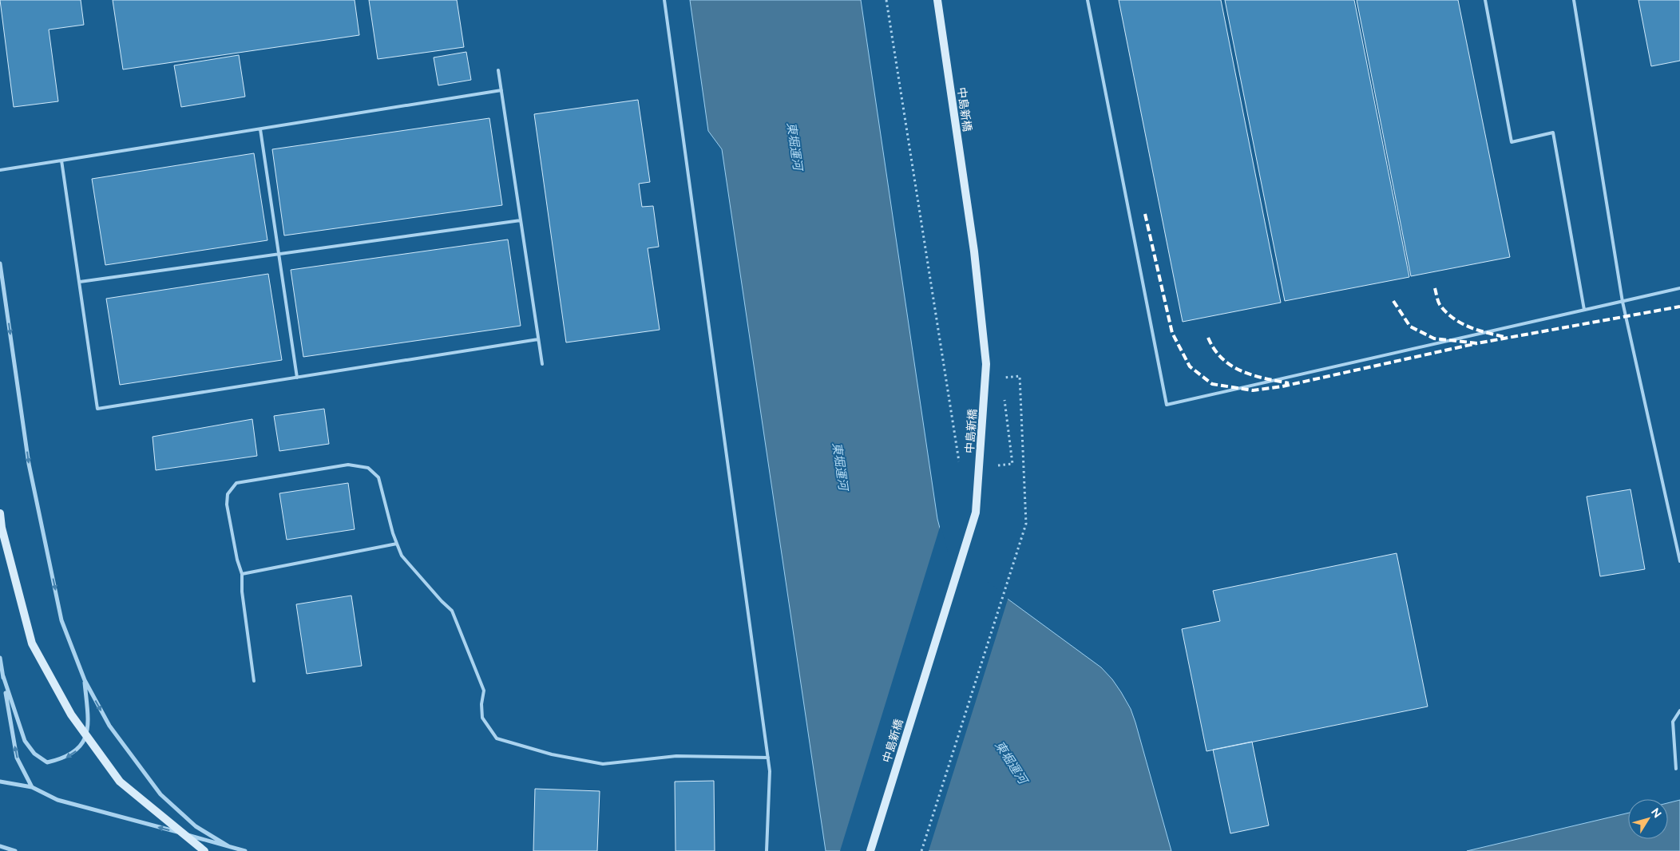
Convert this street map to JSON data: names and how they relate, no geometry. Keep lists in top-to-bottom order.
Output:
{
  "streets": {
    "street": ["中島新橋"]
  },
  "water": ["東堀運河"],
  "north": "top right"
}
